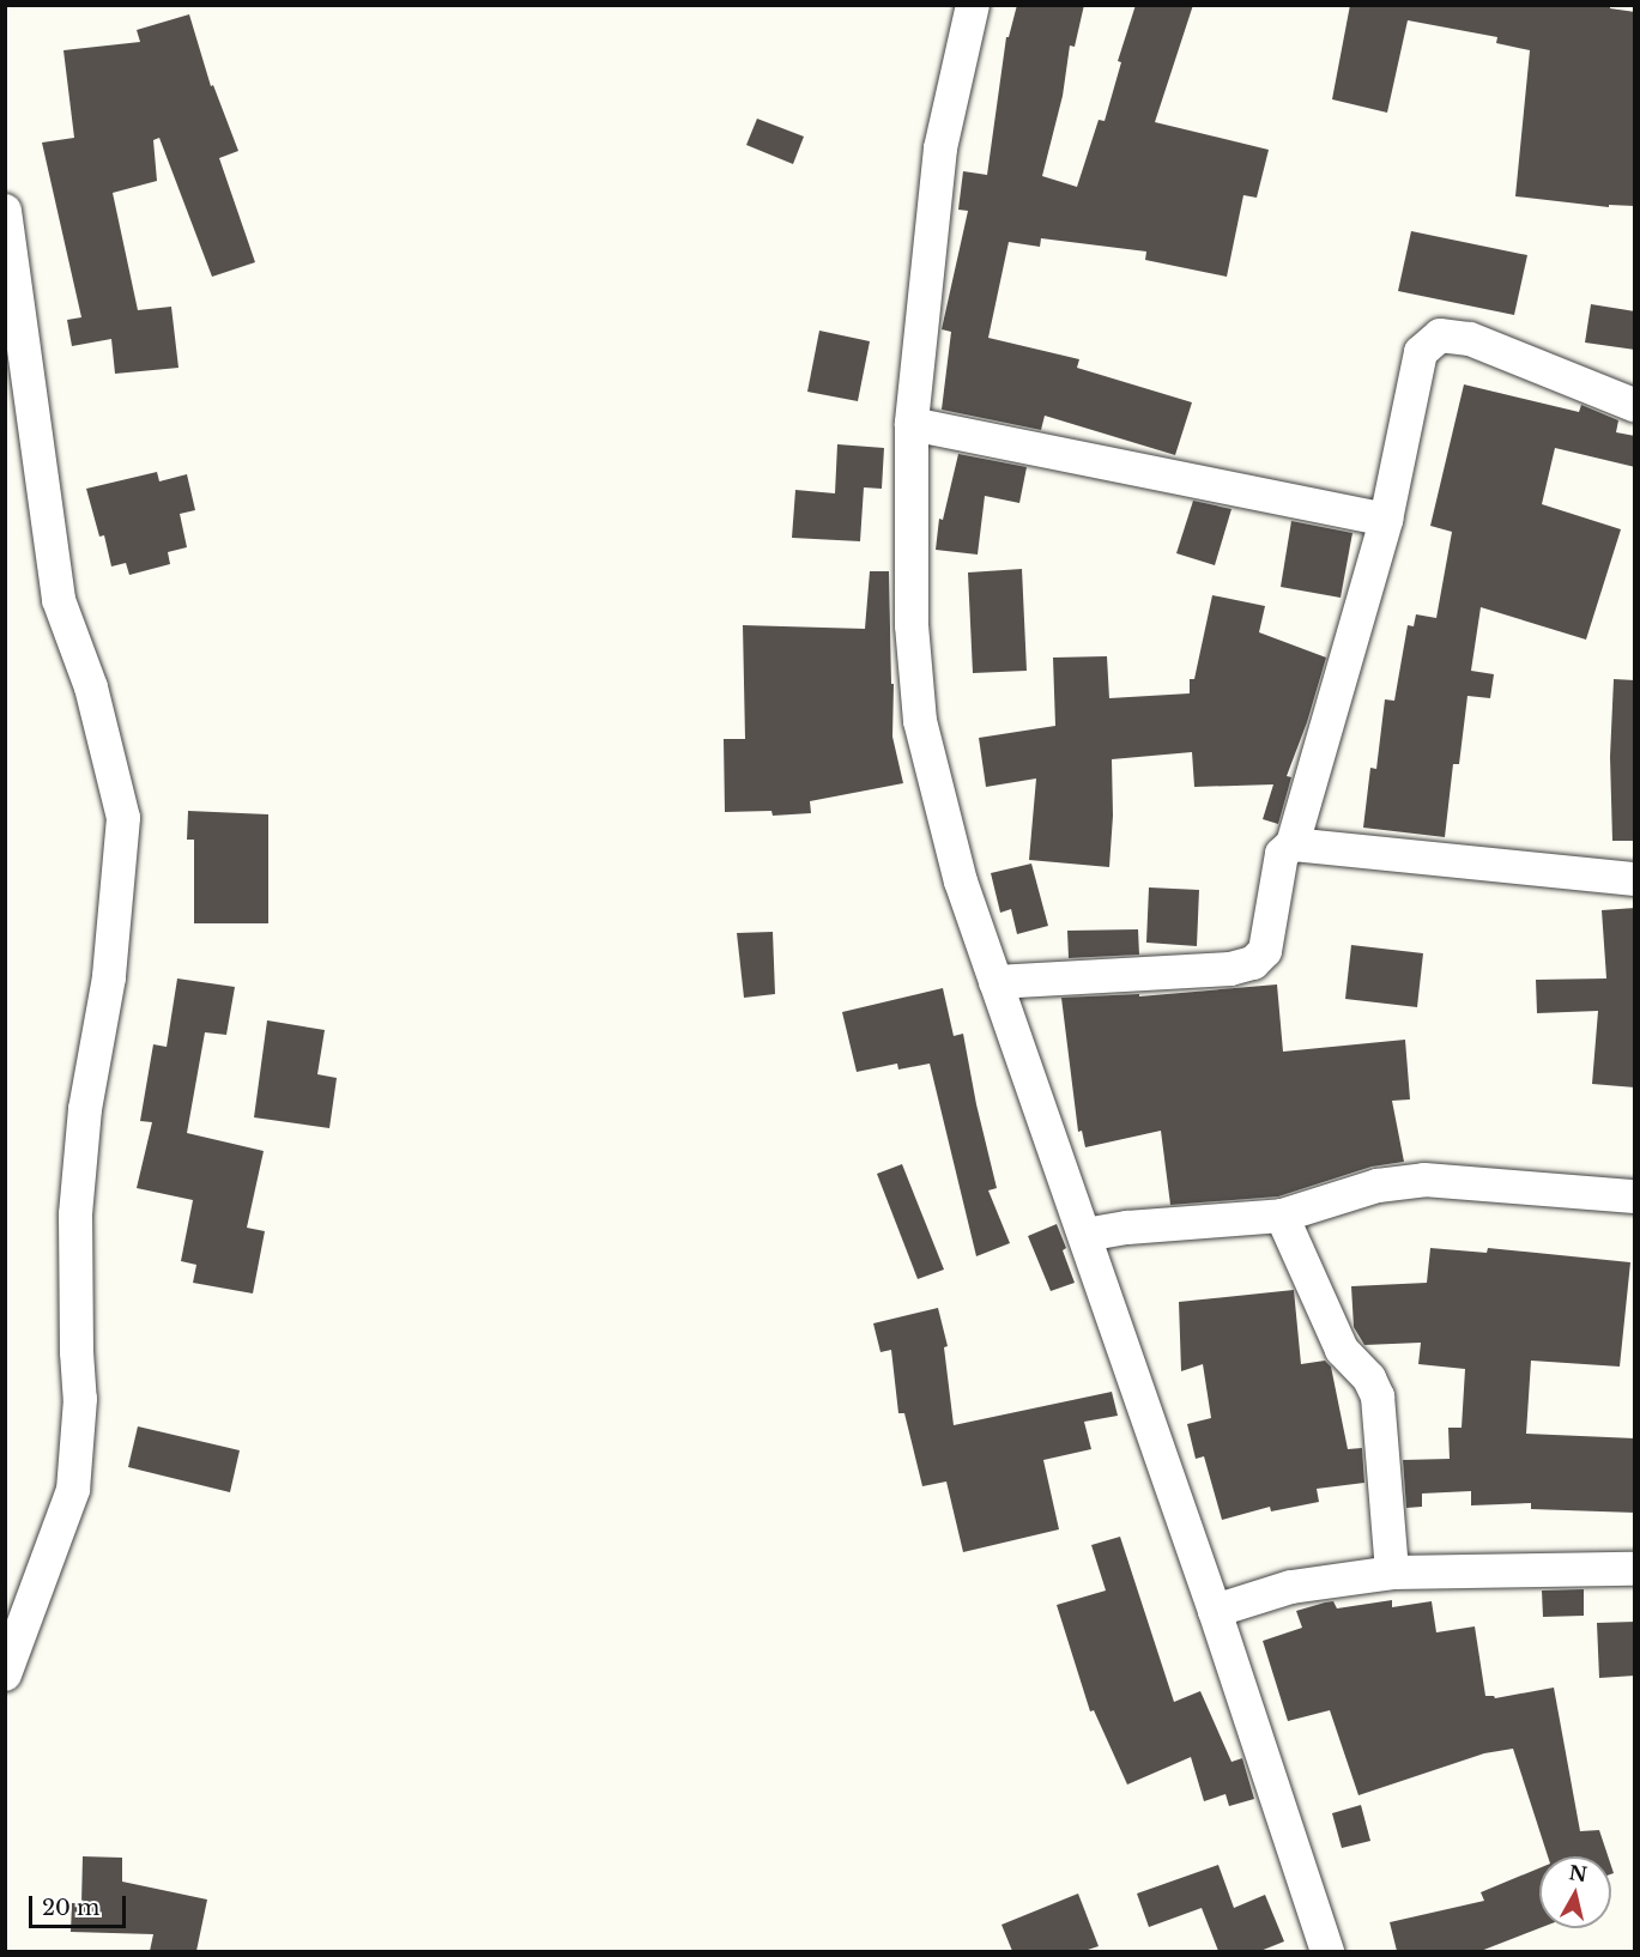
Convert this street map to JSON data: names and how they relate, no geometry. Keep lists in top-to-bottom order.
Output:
{
  "scale_bar": "20 m",
  "north": "top"
}
